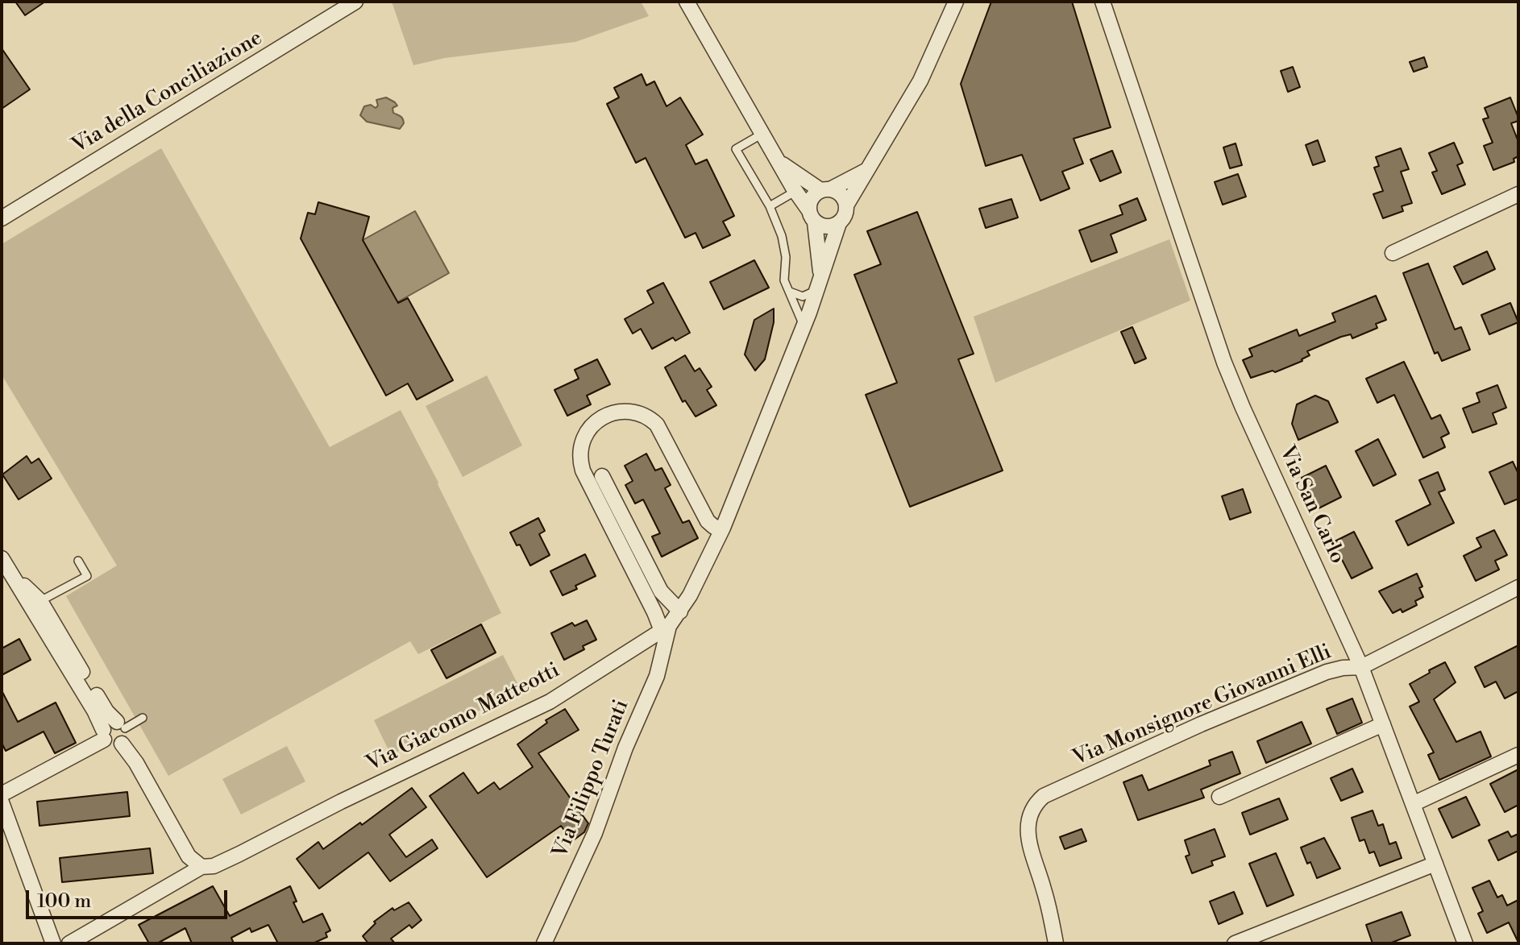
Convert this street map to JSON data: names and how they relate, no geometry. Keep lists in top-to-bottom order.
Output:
{
  "streets": {
    "street": [
      "Via della Conciliazione",
      "Via San Carlo",
      "Via Monsignore Giovanni Elli",
      "Via Giacomo Matteotti",
      "Via Filippo Turati"
    ]
  },
  "crossings": [
    ["Via San Carlo", "Via Monsignore Giovanni Elli"],
    ["Via Giacomo Matteotti", "Via Filippo Turati"]
  ],
  "scale_bar": "100 m"
}
